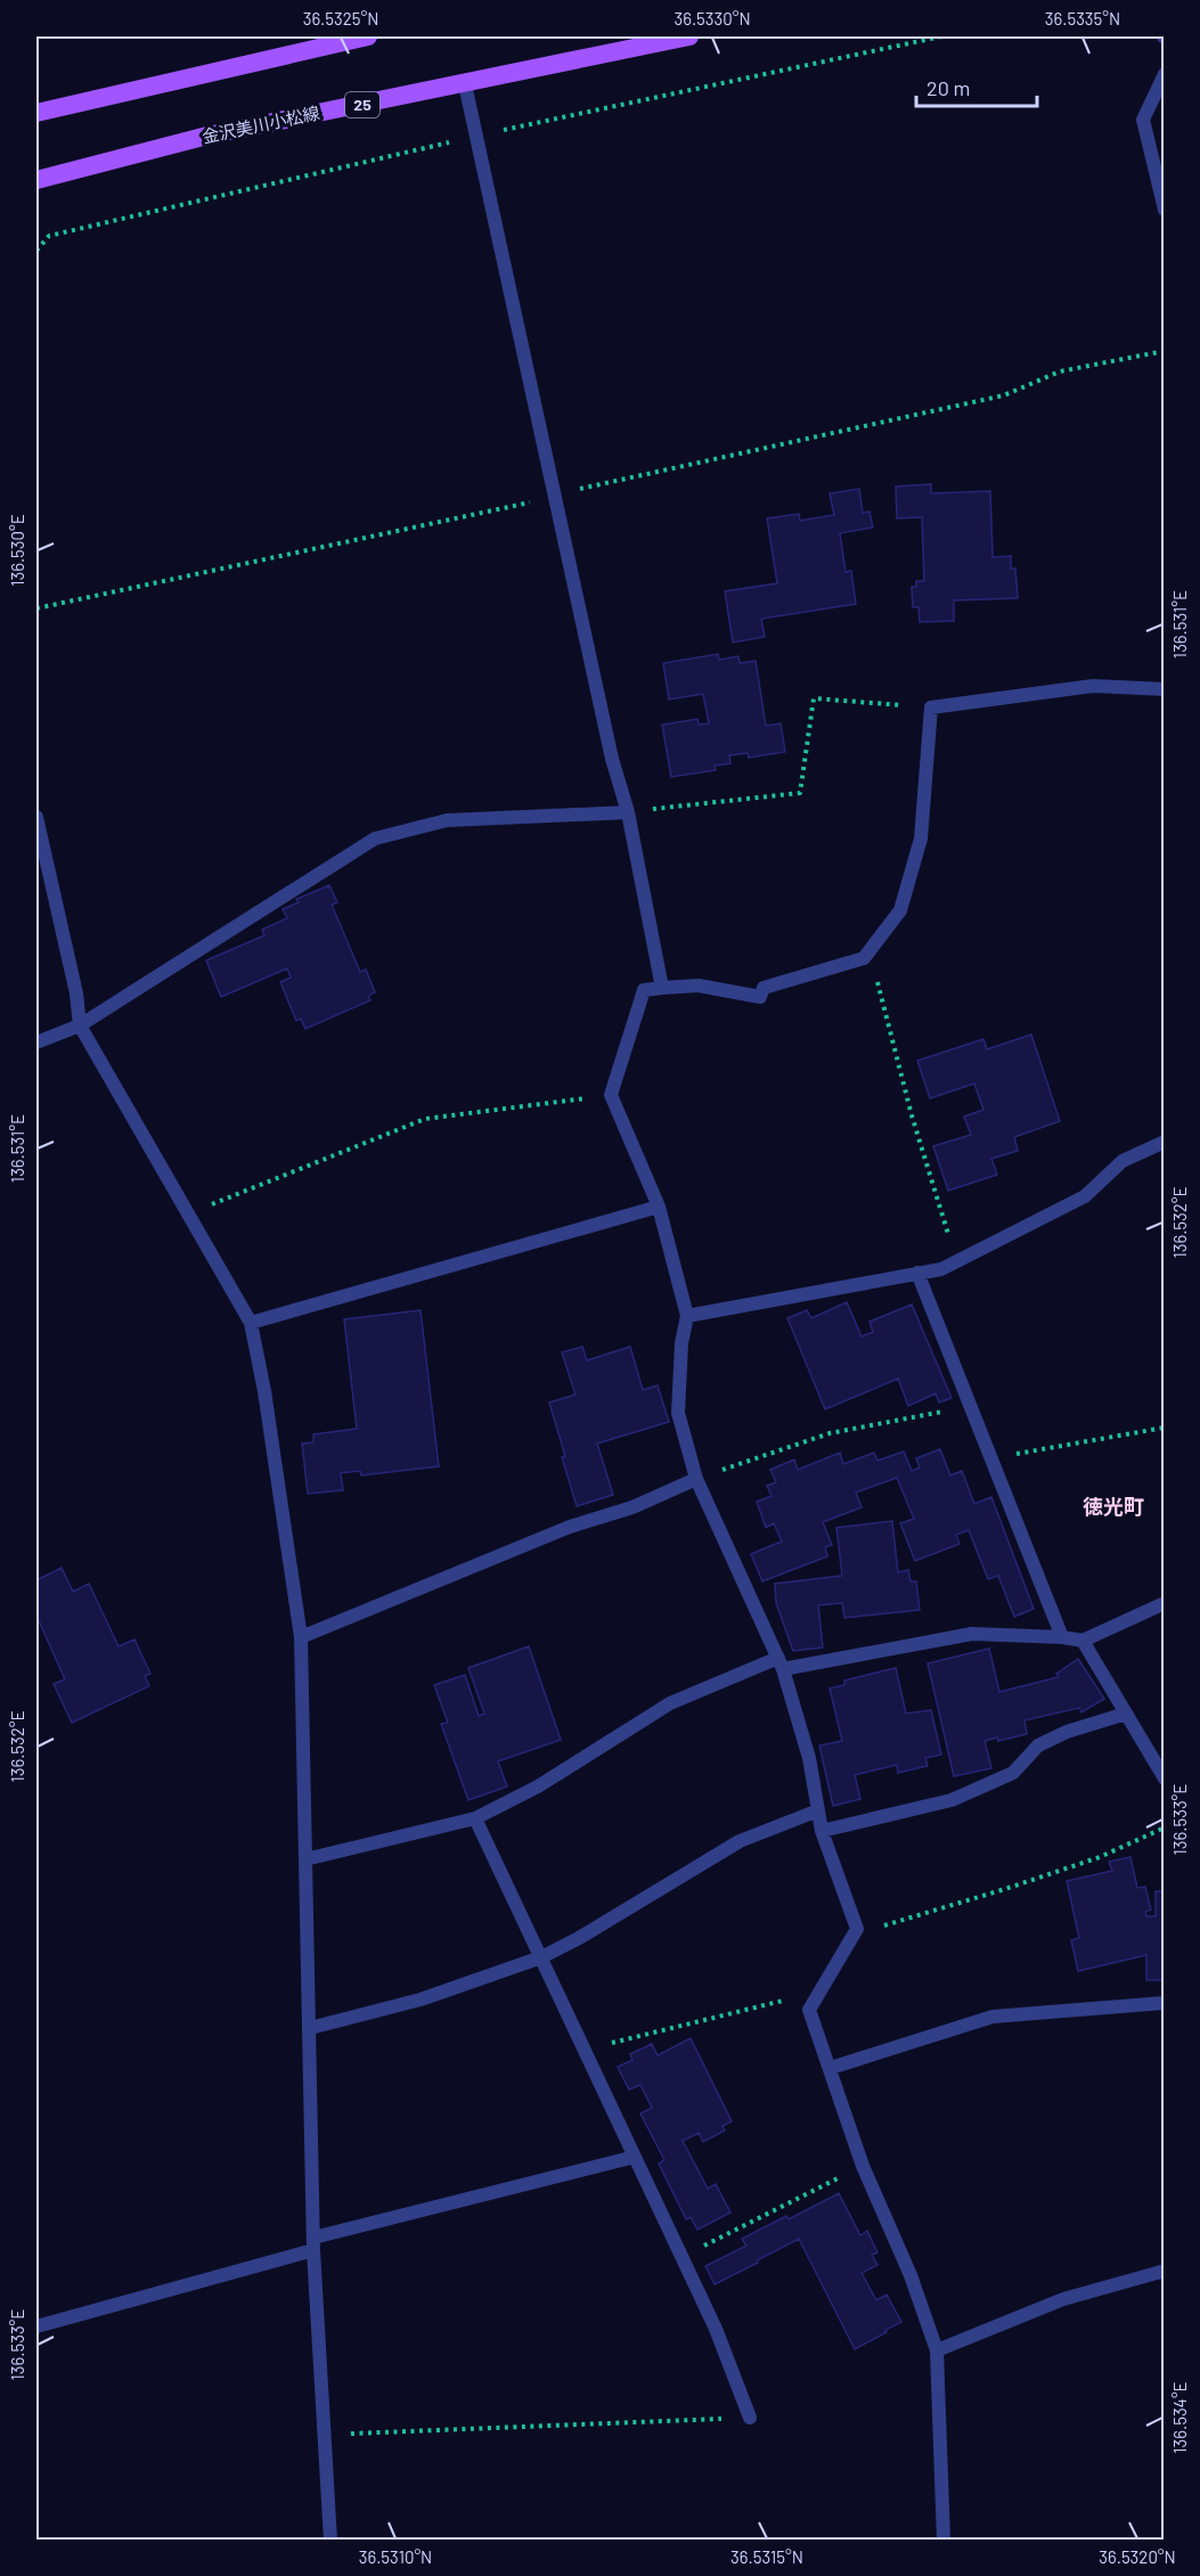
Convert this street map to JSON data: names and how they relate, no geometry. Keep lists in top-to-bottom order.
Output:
{
  "streets": {
    "main road": ["25", "金沢美川小松線"]
  },
  "districts": ["徳光町"],
  "scale_bar": "20 m",
  "coordinates": [
    "36.5325°N",
    "36.5330°N",
    "36.5335°N",
    "136.530°E",
    "136.531°E",
    "136.532°E",
    "136.533°E",
    "136.534°E",
    "36.5310°N",
    "36.5315°N",
    "36.5320°N"
  ]
}
